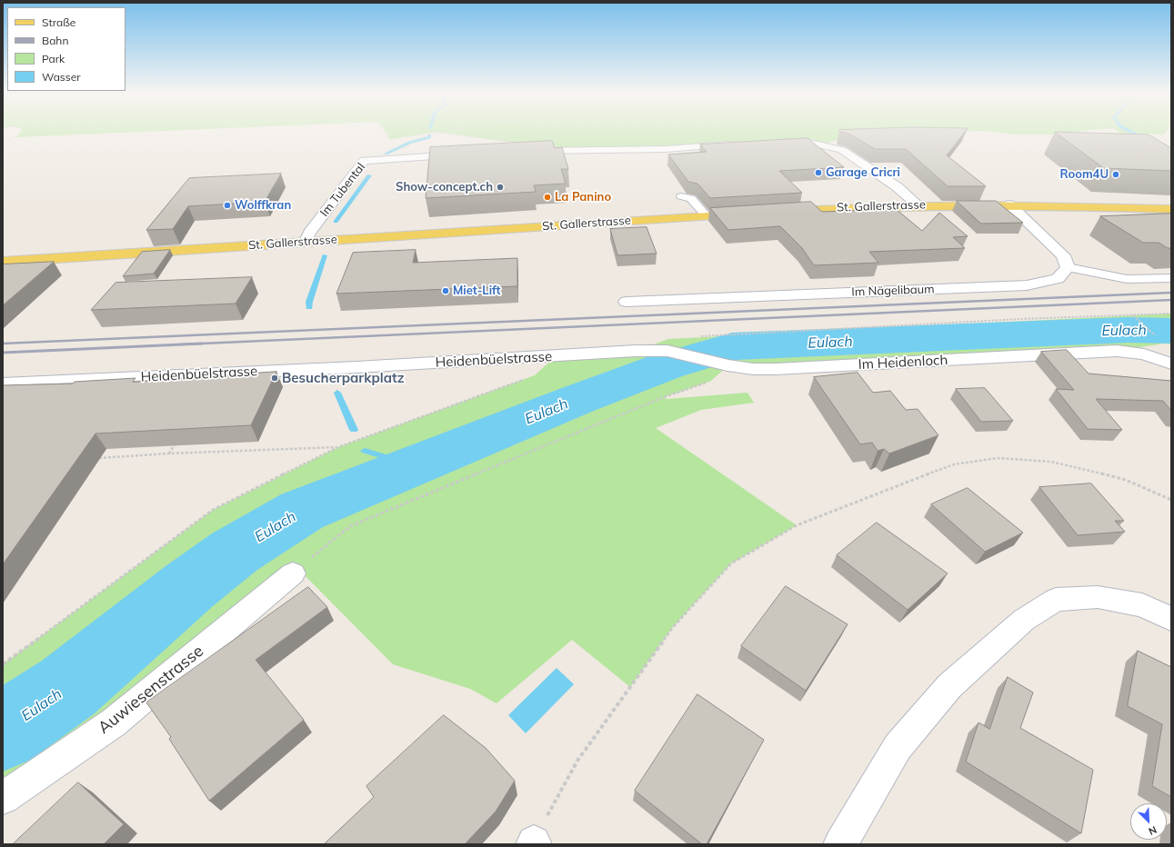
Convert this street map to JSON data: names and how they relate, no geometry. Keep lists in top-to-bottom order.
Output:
{
  "streets": {
    "main road": ["St. Gallerstrasse"],
    "street": [
      "Im Tubental",
      "Im Nägelibaum",
      "Heidenbüelstrasse",
      "Im Heidenloch",
      "Auwiesenstrasse"
    ]
  },
  "crossings": [
    ["Im Tubental", "St. Gallerstrasse"],
    ["Heidenbüelstrasse", "Im Heidenloch"]
  ],
  "water": ["Eulach"],
  "places": [
    "Garage Cricri",
    "Room4U",
    "Show-concept.ch",
    "La Panino",
    "Wolffkran",
    "Miet-Lift",
    "Besucherparkplatz"
  ],
  "legend": [
    "Straße",
    "Bahn",
    "Park",
    "Wasser"
  ],
  "north": "bottom right"
}
